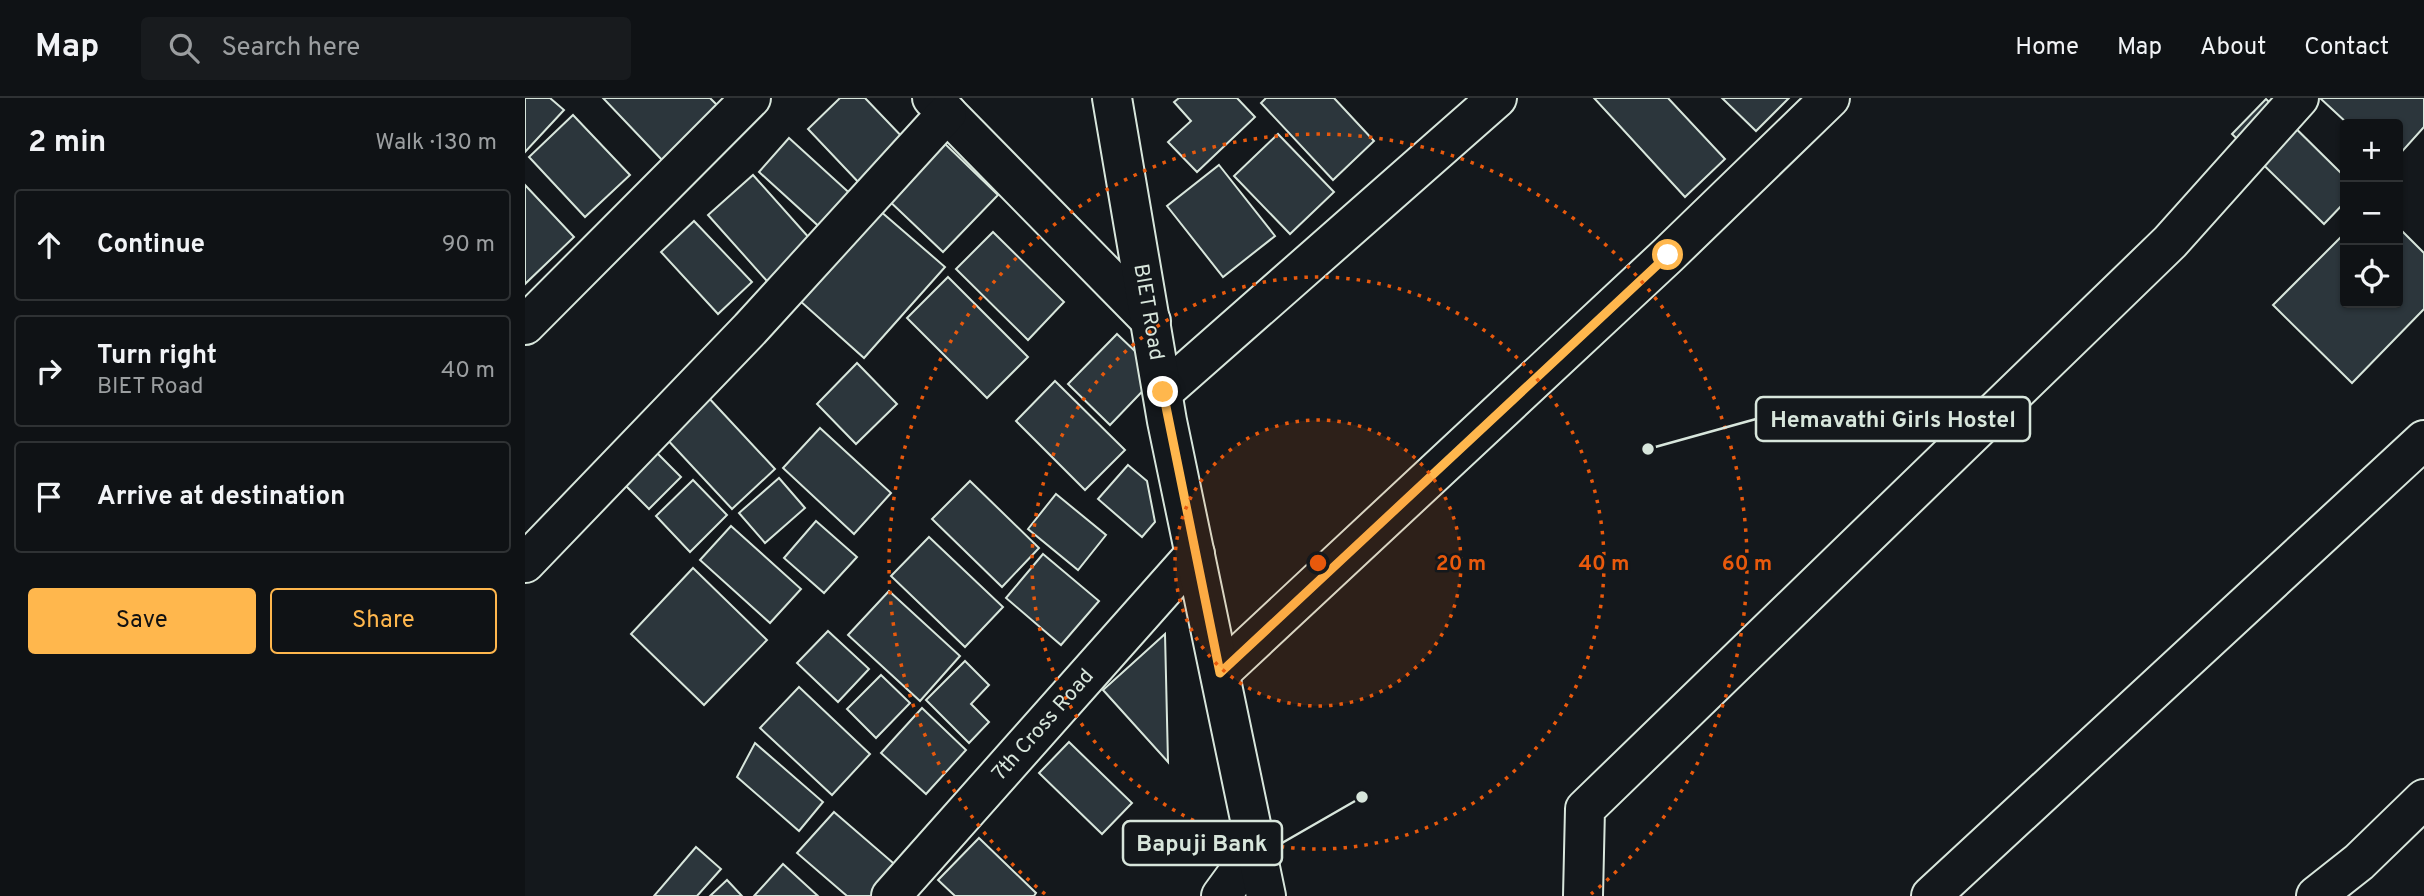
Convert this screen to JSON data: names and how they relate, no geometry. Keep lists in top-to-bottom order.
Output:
{
  "streets": {
    "street": ["BIET Road", "7th Cross Road"]
  },
  "crossings": [
    ["BIET Road", "7th Cross Road"]
  ],
  "places": ["Hemavathi Girls Hostel", "Bapuji Bank"],
  "page": {
    "header": "Map",
    "search": "Search here",
    "nav": [
      "Home",
      "Map",
      "About",
      "Contact"
    ],
    "heading": ["2 min", "Walk · 130 m"],
    "map_buttons": ["+", "−"],
    "list": [
      ["Continue", "90 m"],
      ["Turn right", "BIET Road", "40 m"],
      "Arrive at destination"
    ],
    "buttons": ["Save", "Share"]
  },
  "rings": ["20 m", "40 m", "60 m"]
}
